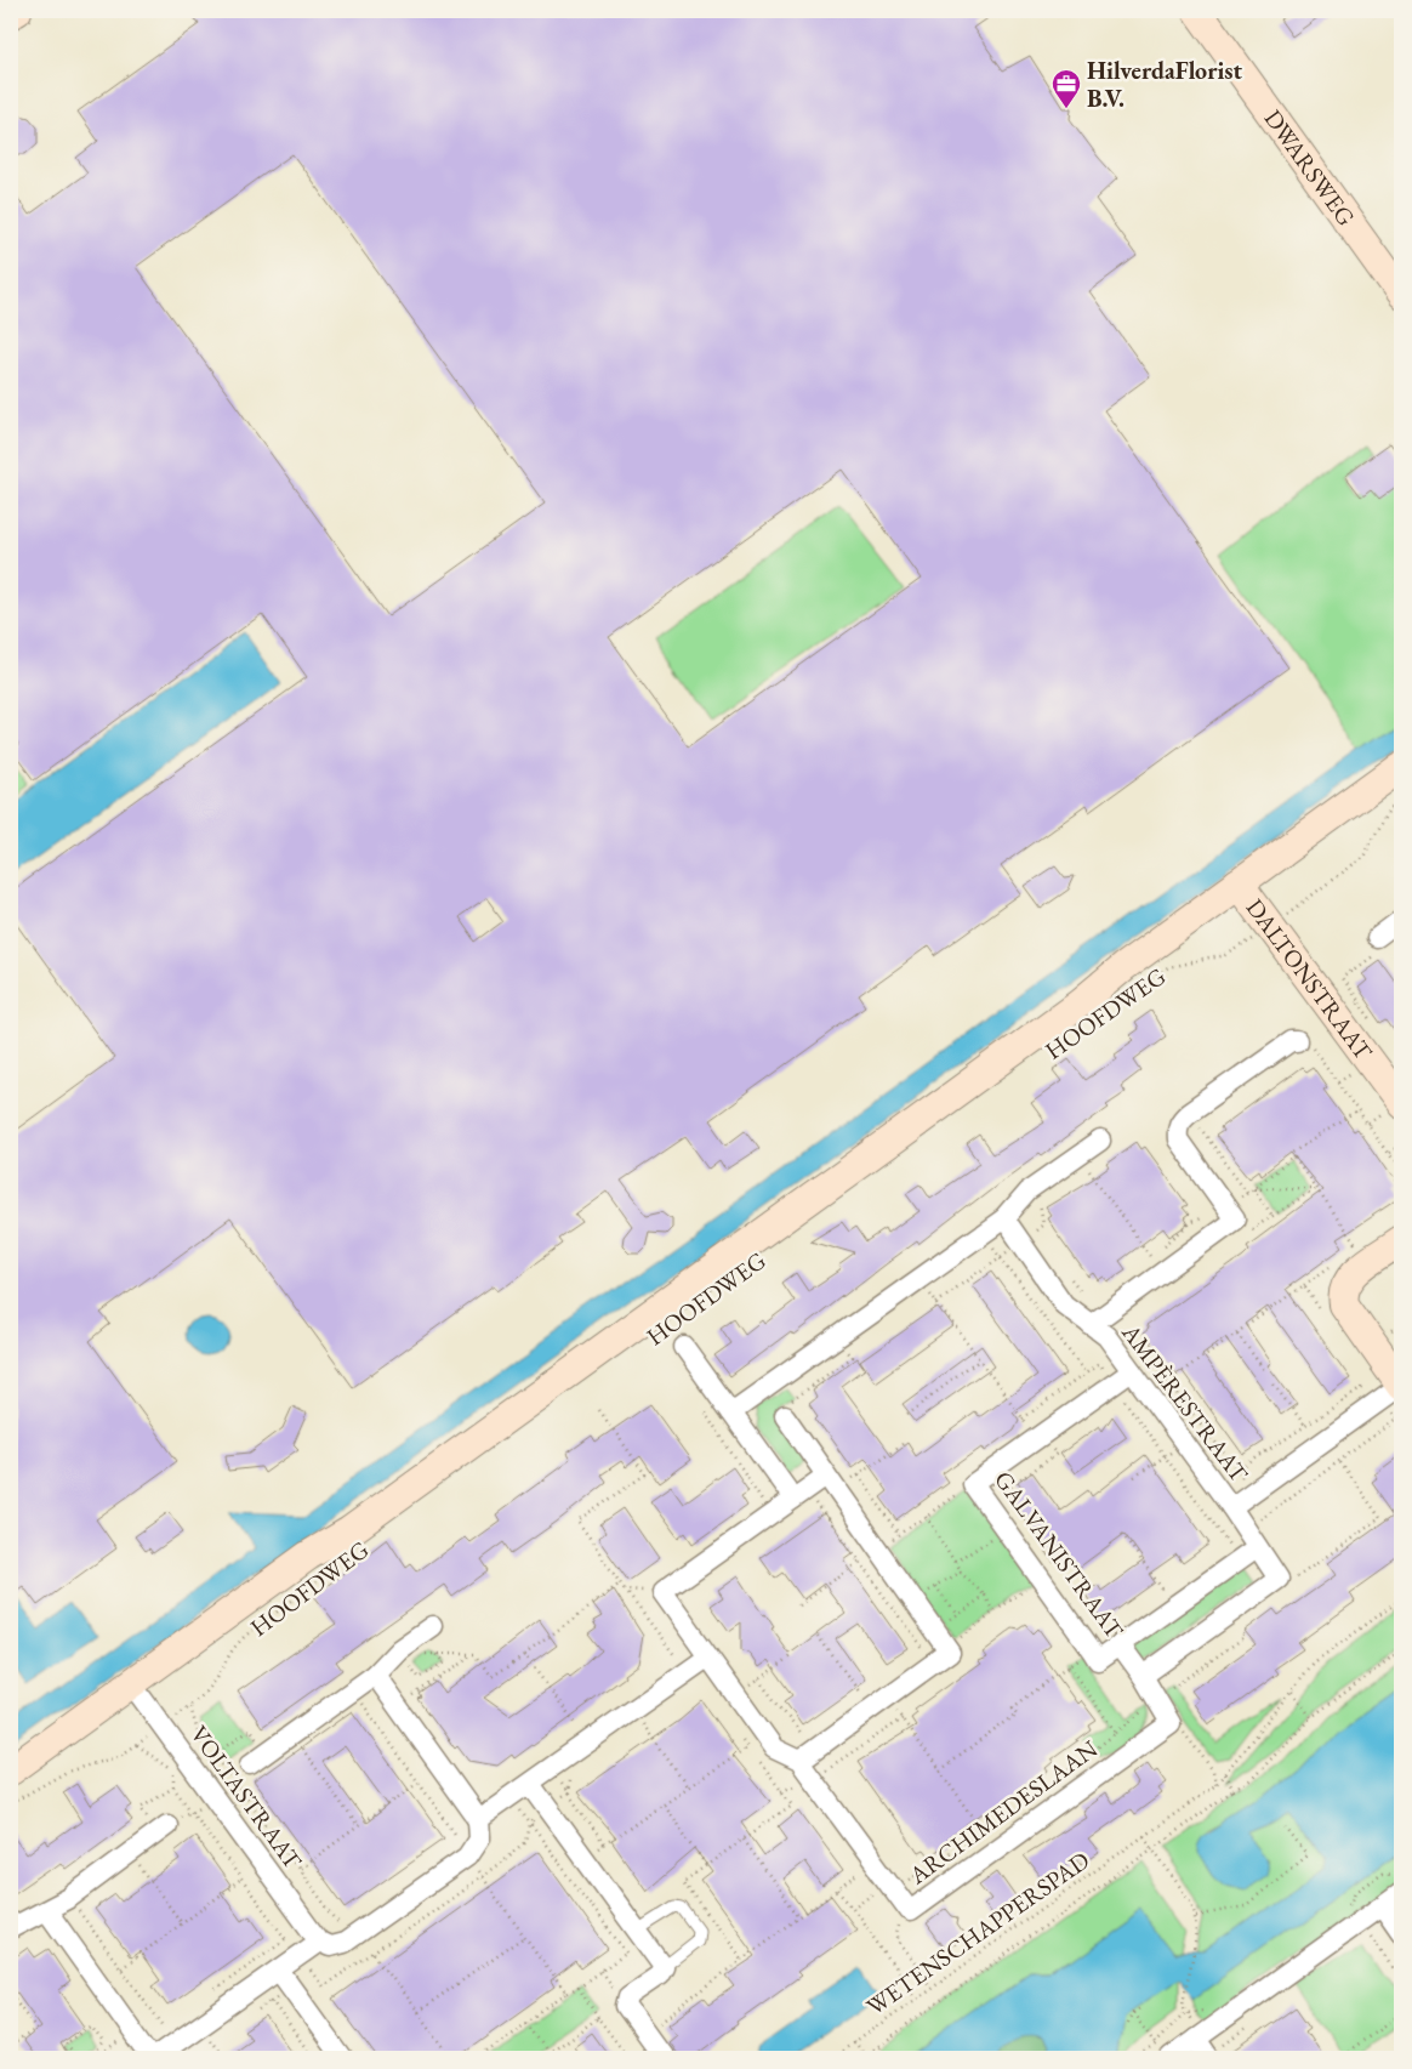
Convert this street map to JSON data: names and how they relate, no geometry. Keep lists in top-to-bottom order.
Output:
{
  "streets": {
    "main road": ["DWARSWEG", "DALTONSTRAAT", "HOOFDWEG"],
    "street": [
      "AMPÈRESTRAAT",
      "GALVANISTRAAT",
      "VOLTASTRAAT",
      "ARCHIMEDESLAAN"
    ],
    "path": ["WETENSCHAPPERSPAD"]
  },
  "crossings": [
    ["DALTONSTRAAT", "HOOFDWEG"],
    ["HOOFDWEG", "VOLTASTRAAT"],
    ["AMPÈRESTRAAT", "GALVANISTRAAT"]
  ],
  "places": {
    "office": ["HilverdaFlorist B.V."]
  }
}
